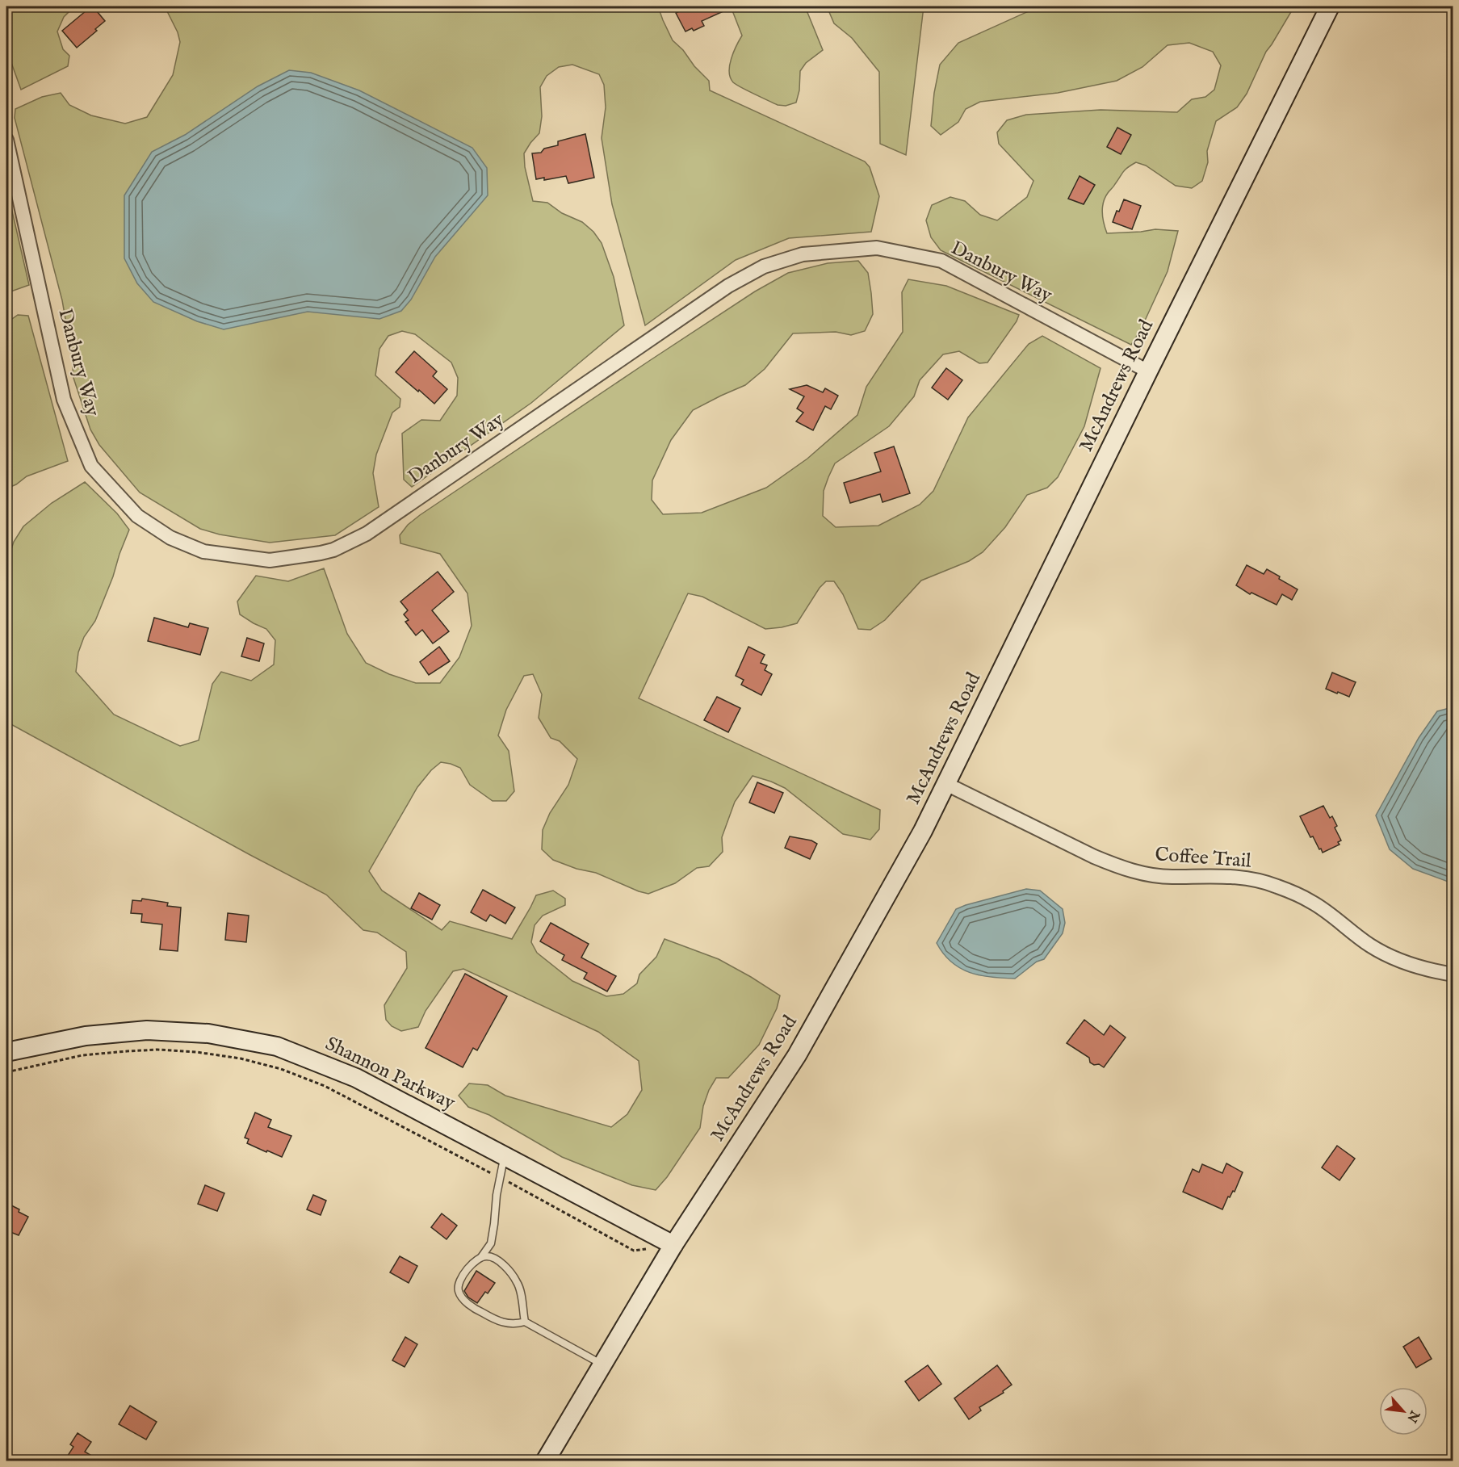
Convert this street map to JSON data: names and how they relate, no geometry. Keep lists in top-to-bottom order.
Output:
{
  "streets": {
    "main road": ["McAndrews Road", "Shannon Parkway"],
    "street": ["Danbury Way", "Coffee Trail"]
  },
  "crossings": [
    ["Danbury Way", "McAndrews Road"],
    ["McAndrews Road", "Coffee Trail"],
    ["McAndrews Road", "Shannon Parkway"]
  ],
  "north": "bottom right"
}
